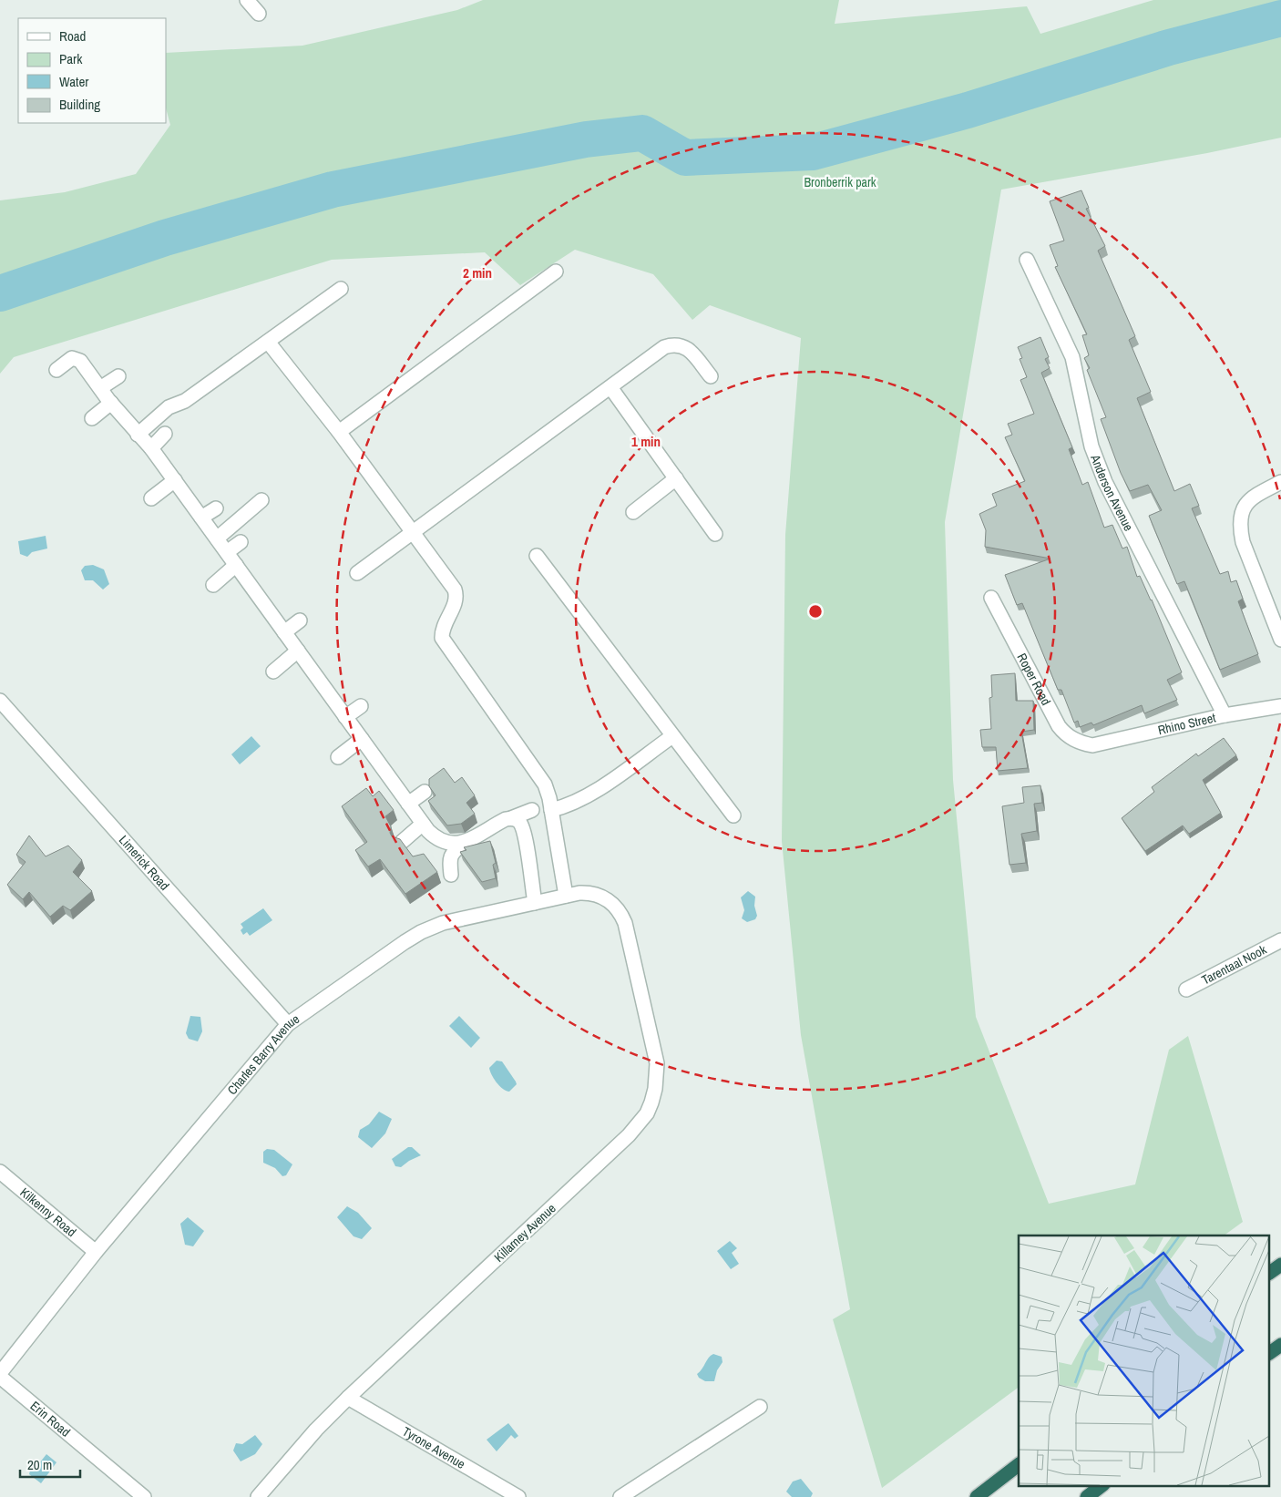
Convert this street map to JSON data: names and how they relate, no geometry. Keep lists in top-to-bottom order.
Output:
{
  "streets": {
    "street": [
      "Anderson Avenue",
      "Roper Road",
      "Rhino Street",
      "Limerick Road",
      "Tarentaal Nook",
      "Charles Barry Avenue",
      "Kilkenny Road",
      "Killarney Avenue",
      "Erin Road",
      "Tyrone Avenue"
    ]
  },
  "crossings": [
    ["Anderson Avenue", "Rhino Street"],
    ["Roper Road", "Rhino Street"],
    ["Limerick Road", "Charles Barry Avenue"],
    ["Charles Barry Avenue", "Kilkenny Road"],
    ["Charles Barry Avenue", "Killarney Avenue"],
    ["Killarney Avenue", "Tyrone Avenue"]
  ],
  "parks": ["Bronberrik park"],
  "legend": [
    "Road",
    "Park",
    "Water",
    "Building"
  ],
  "scale_bar": "20 m",
  "rings": ["2 min", "1 min"]
}
